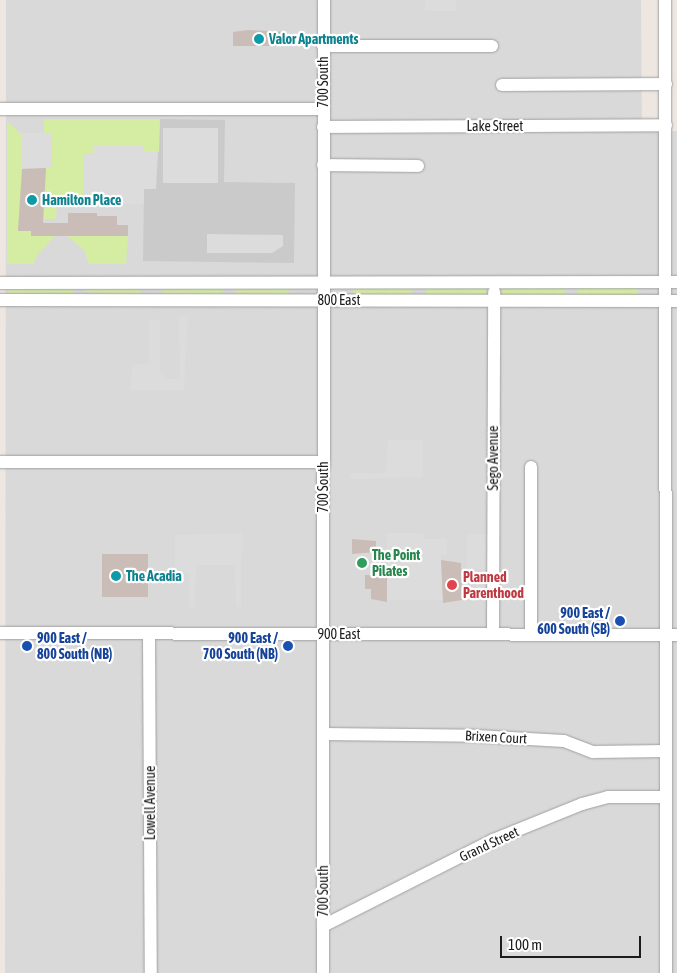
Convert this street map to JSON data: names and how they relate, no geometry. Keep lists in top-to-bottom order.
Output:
{
  "streets": {
    "street": [
      "700 South",
      "Lake Street",
      "800 East",
      "Sego Avenue",
      "900 East",
      "Brixen Court",
      "Lowell Avenue",
      "Grand Street"
    ]
  },
  "crossings": [
    ["700 South", "Lake Street"],
    ["700 South", "800 East"],
    ["700 South", "900 East"],
    ["700 South", "Brixen Court"],
    ["700 South", "Grand Street"],
    ["800 East", "Sego Avenue"],
    ["Sego Avenue", "900 East"],
    ["900 East", "Lowell Avenue"]
  ],
  "places": [
    "Valor Apartments",
    "Hamilton Place",
    "The Point Pilates",
    "The Acadia",
    "Planned Parenthood",
    "900 East / 600 South (SB)",
    "900 East / 800 South (NB)",
    "900 East / 700 South (NB)"
  ],
  "scale_bar": "100 m"
}
